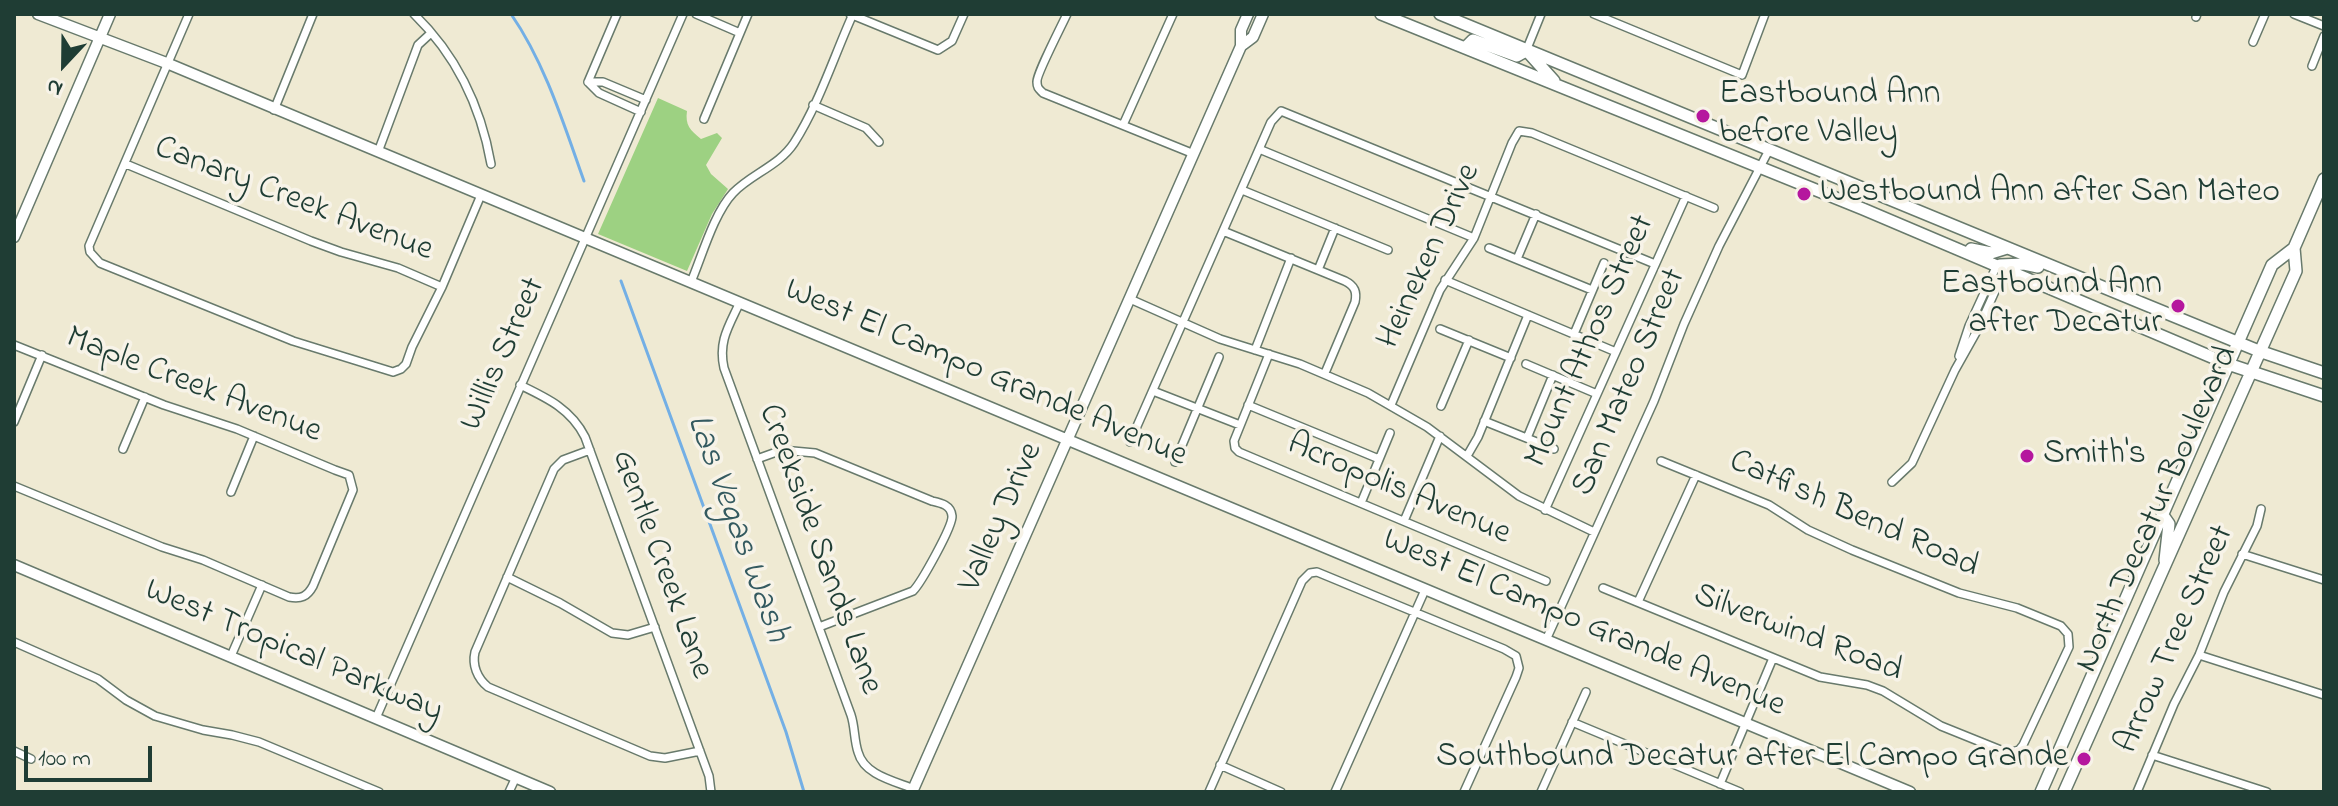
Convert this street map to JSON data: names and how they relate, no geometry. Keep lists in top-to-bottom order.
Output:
{
  "streets": {
    "main road": ["North Decatur Boulevard"],
    "street": [
      "Canary Creek Avenue",
      "Heineken Drive",
      "Mount Athos Street",
      "Willis Street",
      "West El Campo Grande Avenue",
      "San Mateo Street",
      "Maple Creek Avenue",
      "Acropolis Avenue",
      "Catfish Bend Road",
      "Valley Drive",
      "Creekside Sands Lane",
      "Gentle Creek Lane",
      "Silverwind Road",
      "Arrow Tree Street",
      "West Tropical Parkway"
    ]
  },
  "crossings": [
    ["Heineken Drive", "Mount Athos Street"],
    ["Willis Street", "West El Campo Grande Avenue"],
    ["Willis Street", "Gentle Creek Lane"],
    ["Willis Street", "West Tropical Parkway"],
    ["West El Campo Grande Avenue", "San Mateo Street"],
    ["West El Campo Grande Avenue", "Valley Drive"],
    ["West El Campo Grande Avenue", "Creekside Sands Lane"],
    ["Catfish Bend Road", "Silverwind Road"],
    ["Valley Drive", "Creekside Sands Lane"]
  ],
  "water": ["Las Vegas Wash"],
  "places": [
    "Eastbound Ann before Valley",
    "Westbound Ann after San Mateo",
    "Eastbound Ann after Decatur",
    "Smith's",
    "Southbound Decatur after El Campo Grande"
  ],
  "scale_bar": "100 m",
  "north": "bottom"
}
